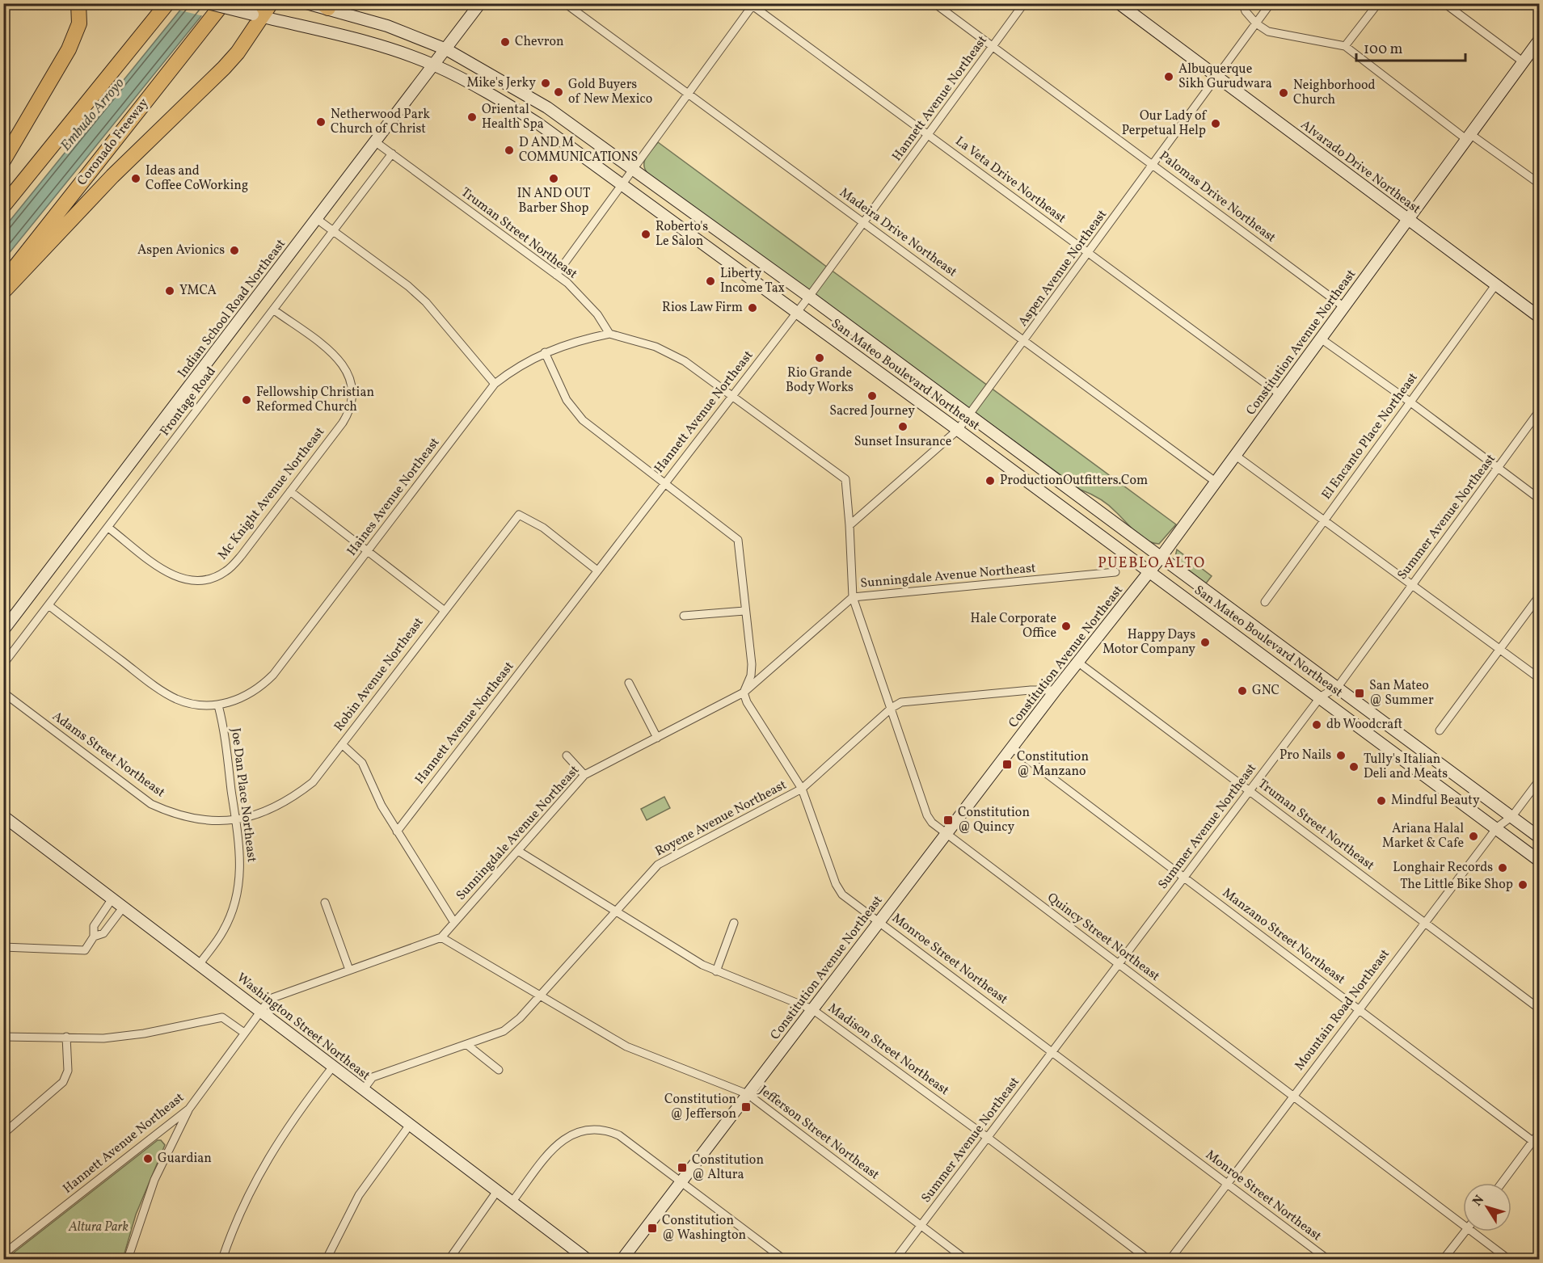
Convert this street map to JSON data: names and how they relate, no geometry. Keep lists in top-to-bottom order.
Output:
{
  "streets": {
    "highway": ["Coronado Freeway"],
    "street": [
      "Hannett Avenue Northeast",
      "Alvarado Drive Northeast",
      "La Veta Drive Northeast",
      "Palomas Drive Northeast",
      "Madeira Drive Northeast",
      "Truman Street Northeast",
      "Aspen Avenue Northeast",
      "Indian School Road Northeast",
      "Constitution Avenue Northeast",
      "San Mateo Boulevard Northeast",
      "Frontage Road",
      "El Encanto Place Northeast",
      "Mc Knight Avenue Northeast",
      "Haines Avenue Northeast",
      "Summer Avenue Northeast",
      "Sunningdale Avenue Northeast",
      "Robin Avenue Northeast",
      "Adams Street Northeast",
      "Joe Dan Place Northeast",
      "Royene Avenue Northeast",
      "Manzano Street Northeast",
      "Quincy Street Northeast",
      "Monroe Street Northeast",
      "Mountain Road Northeast",
      "Washington Street Northeast",
      "Madison Street Northeast",
      "Jefferson Street Northeast"
    ]
  },
  "crossings": [
    ["Hannett Avenue Northeast", "La Veta Drive Northeast"],
    ["Hannett Avenue Northeast", "Palomas Drive Northeast"],
    ["Hannett Avenue Northeast", "Madeira Drive Northeast"],
    ["Hannett Avenue Northeast", "San Mateo Boulevard Northeast"],
    ["Hannett Avenue Northeast", "Robin Avenue Northeast"],
    ["Hannett Avenue Northeast", "Washington Street Northeast"],
    ["Alvarado Drive Northeast", "Aspen Avenue Northeast"],
    ["Alvarado Drive Northeast", "Constitution Avenue Northeast"],
    ["Alvarado Drive Northeast", "El Encanto Place Northeast"],
    ["La Veta Drive Northeast", "Aspen Avenue Northeast"],
    ["La Veta Drive Northeast", "Constitution Avenue Northeast"],
    ["Palomas Drive Northeast", "Aspen Avenue Northeast"],
    ["Palomas Drive Northeast", "Constitution Avenue Northeast"],
    ["Madeira Drive Northeast", "Aspen Avenue Northeast"],
    ["Madeira Drive Northeast", "Constitution Avenue Northeast"],
    ["Truman Street Northeast", "Indian School Road Northeast"],
    ["Truman Street Northeast", "Constitution Avenue Northeast"],
    ["Truman Street Northeast", "Frontage Road"],
    ["Truman Street Northeast", "Haines Avenue Northeast"],
    ["Truman Street Northeast", "Summer Avenue Northeast"],
    ["Truman Street Northeast", "Mountain Road Northeast"],
    ["Aspen Avenue Northeast", "San Mateo Boulevard Northeast"],
    ["Aspen Avenue Northeast", "Quincy Street Northeast"],
    ["Indian School Road Northeast", "San Mateo Boulevard Northeast"],
    ["Constitution Avenue Northeast", "San Mateo Boulevard Northeast"],
    ["Constitution Avenue Northeast", "Royene Avenue Northeast"],
    ["Constitution Avenue Northeast", "Manzano Street Northeast"],
    ["Constitution Avenue Northeast", "Quincy Street Northeast"],
    ["Constitution Avenue Northeast", "Monroe Street Northeast"],
    ["Constitution Avenue Northeast", "Madison Street Northeast"],
    ["Constitution Avenue Northeast", "Jefferson Street Northeast"],
    ["San Mateo Boulevard Northeast", "Summer Avenue Northeast"],
    ["San Mateo Boulevard Northeast", "Mountain Road Northeast"],
    ["Frontage Road", "Mc Knight Avenue Northeast"],
    ["Haines Avenue Northeast", "Joe Dan Place Northeast"],
    ["Summer Avenue Northeast", "Manzano Street Northeast"],
    ["Summer Avenue Northeast", "Quincy Street Northeast"],
    ["Summer Avenue Northeast", "Monroe Street Northeast"],
    ["Summer Avenue Northeast", "Madison Street Northeast"],
    ["Summer Avenue Northeast", "Jefferson Street Northeast"],
    ["Sunningdale Avenue Northeast", "Quincy Street Northeast"],
    ["Sunningdale Avenue Northeast", "Monroe Street Northeast"],
    ["Sunningdale Avenue Northeast", "Madison Street Northeast"],
    ["Sunningdale Avenue Northeast", "Jefferson Street Northeast"],
    ["Robin Avenue Northeast", "Adams Street Northeast"],
    ["Robin Avenue Northeast", "Joe Dan Place Northeast"],
    ["Adams Street Northeast", "Joe Dan Place Northeast"],
    ["Joe Dan Place Northeast", "Washington Street Northeast"],
    ["Royene Avenue Northeast", "Quincy Street Northeast"],
    ["Royene Avenue Northeast", "Monroe Street Northeast"],
    ["Royene Avenue Northeast", "Washington Street Northeast"],
    ["Royene Avenue Northeast", "Madison Street Northeast"],
    ["Royene Avenue Northeast", "Jefferson Street Northeast"],
    ["Manzano Street Northeast", "Mountain Road Northeast"],
    ["Quincy Street Northeast", "Mountain Road Northeast"],
    ["Monroe Street Northeast", "Mountain Road Northeast"]
  ],
  "districts": ["PUEBLO ALTO"],
  "water": ["Embudo Arroyo"],
  "parks": ["Altura Park"],
  "places": {
    "other": [
      "Chevron",
      "Albuquerque Sikh Gurudwara",
      "Mike's Jerky",
      "Gold Buyers of New Mexico",
      "Neighborhood Church",
      "Oriental Health Spa",
      "Netherwood Park Church of Christ",
      "Our Lady of Perpetual Help",
      "D AND M COMMUNICATIONS",
      "Ideas and Coffee CoWorking",
      "IN AND OUT Barber Shop",
      "Roberto's Le Salon",
      "Aspen Avionics",
      "Liberty Income Tax",
      "YMCA",
      "Rios Law Firm",
      "Rio Grande Body Works",
      "Sacred Journey",
      "Fellowship Christian Reformed Church",
      "Sunset Insurance",
      "ProductionOutfitters.Com",
      "Hale Corporate Office",
      "Happy Days Motor Company",
      "GNC",
      "db Woodcraft",
      "Pro Nails",
      "Tully's Italian Deli and Meats",
      "Mindful Beauty",
      "Ariana Halal Market & Cafe",
      "Longhair Records",
      "The Little Bike Shop",
      "Guardian"
    ],
    "transit": [
      "San Mateo @ Summer",
      "Constitution @ Manzano",
      "Constitution @ Quincy",
      "Constitution @ Jefferson",
      "Constitution @ Altura",
      "Constitution @ Washington"
    ]
  },
  "scale_bar": "100 m",
  "north": "top left"
}
